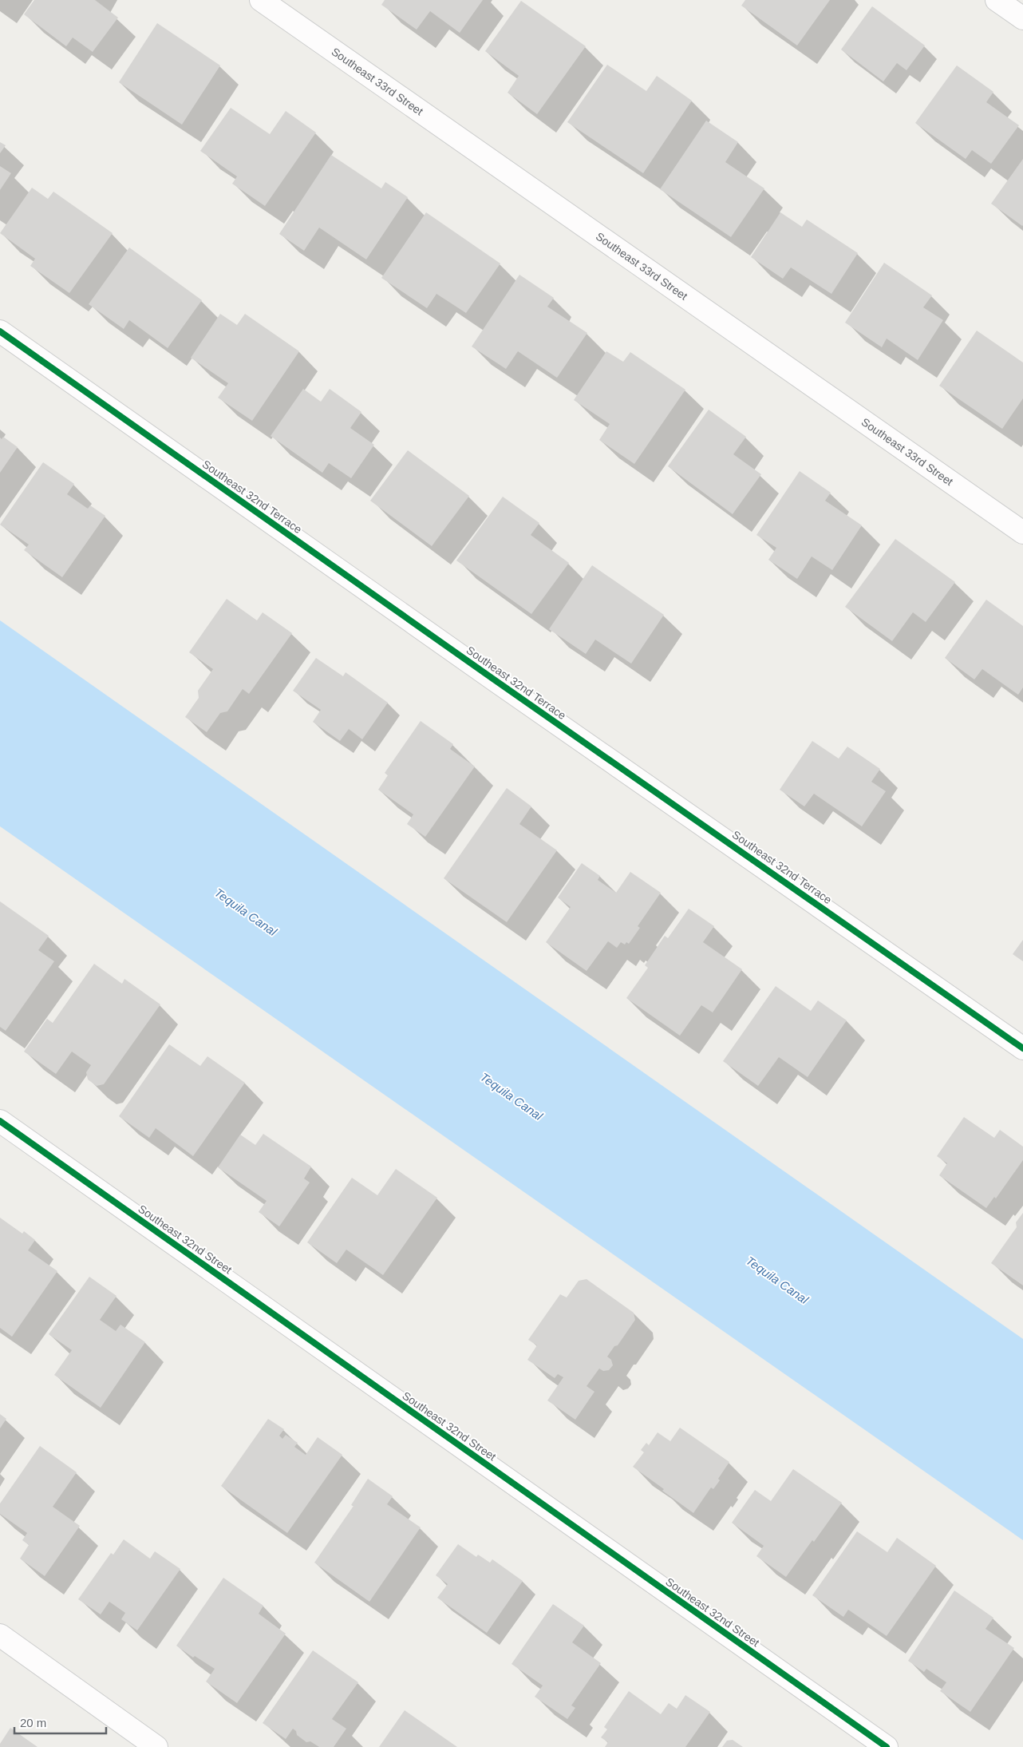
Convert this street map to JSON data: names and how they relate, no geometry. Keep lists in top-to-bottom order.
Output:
{
  "streets": {
    "street": ["Southeast 33rd Street", "Southeast 32nd Terrace", "Southeast 32nd Street"]
  },
  "water": ["Tequila Canal"],
  "scale_bar": "20 m"
}
